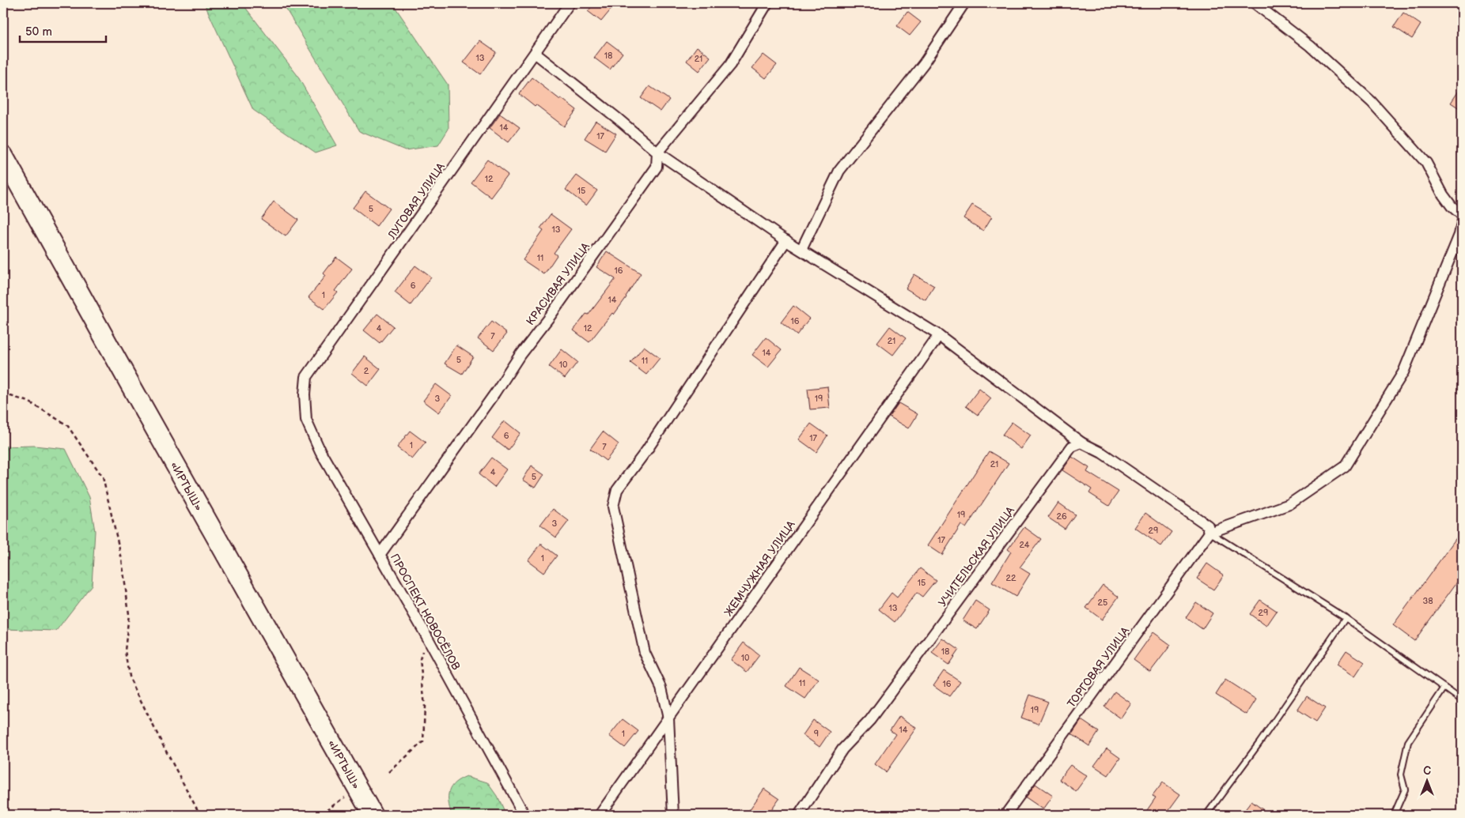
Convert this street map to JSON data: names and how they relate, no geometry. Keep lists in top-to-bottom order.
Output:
{
  "streets": {
    "highway": ["«ИРТЫШ»"],
    "street": [
      "ЛУГОВАЯ УЛИЦА",
      "КРАСИВАЯ УЛИЦА",
      "УЧИТЕЛЬСКАЯ УЛИЦА",
      "ЖЕМЧУЖНАЯ УЛИЦА",
      "ПРОСПЕКТ НОВОСЁЛОВ",
      "ТОРГОВАЯ УЛИЦА"
    ]
  },
  "crossings": [
    ["ЛУГОВАЯ УЛИЦА", "ПРОСПЕКТ НОВОСЁЛОВ"],
    ["КРАСИВАЯ УЛИЦА", "ПРОСПЕКТ НОВОСЁЛОВ"]
  ],
  "house_numbers": [
    "18",
    "13",
    "21",
    "14",
    "17",
    "12",
    "15",
    "5",
    "13",
    "11",
    "16",
    "6",
    "1",
    "14",
    "16",
    "4",
    "12",
    "7",
    "21",
    "14",
    "5",
    "11",
    "10",
    "2",
    "3",
    "19",
    "6",
    "17",
    "1",
    "7",
    "21",
    "4",
    "5",
    "19",
    "26",
    "3",
    "29",
    "17",
    "24",
    "1",
    "22",
    "15",
    "38",
    "25",
    "13",
    "29",
    "18",
    "10",
    "11",
    "16",
    "19",
    "14",
    "1",
    "9"
  ],
  "scale_bar": "50 m",
  "north": "top"
}
